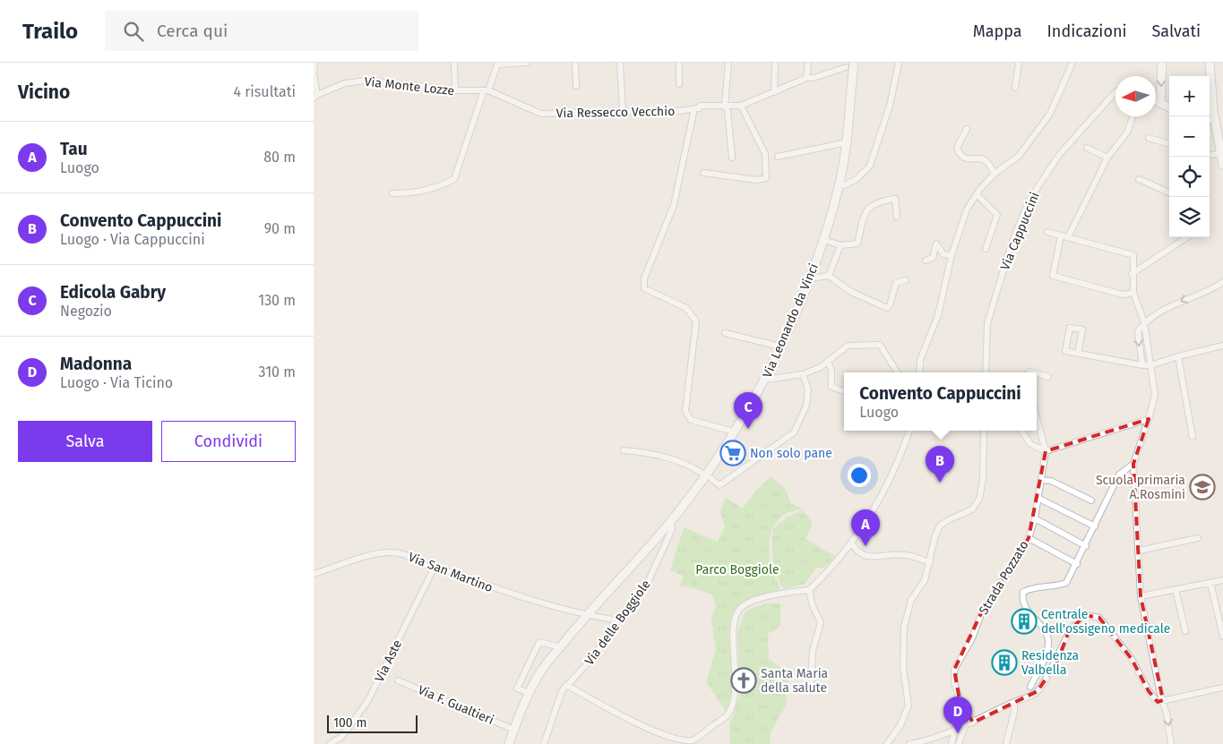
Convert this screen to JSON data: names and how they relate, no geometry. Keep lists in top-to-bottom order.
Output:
{
  "streets": {
    "street": [
      "Via Monte Lozze",
      "Via Ressecco Vecchio",
      "Via Cappuccini",
      "Via Leonardo da Vinci",
      "Via San Martino",
      "Strada Pozzato",
      "Via delle Boggiole",
      "Via Aste",
      "Via F. Gualtieri"
    ]
  },
  "crossings": [
    ["Via Monte Lozze", "Via Ressecco Vecchio"],
    ["Via Leonardo da Vinci", "Via San Martino"],
    ["Via Leonardo da Vinci", "Via delle Boggiole"],
    ["Via Leonardo da Vinci", "Via F. Gualtieri"],
    ["Via San Martino", "Via delle Boggiole"],
    ["Via San Martino", "Via Aste"]
  ],
  "parks": ["Parco Boggiole"],
  "places": {
    "supermarket": ["Non solo pane"],
    "school or university": ["Scuola primaria A.Rosmini"],
    "building": ["Centrale dell'ossigeno medicale", "Residenza Valbella"],
    "church": ["Santa Maria della salute"]
  },
  "scale_bar": "100 m",
  "north": "left",
  "page": {
    "header": "Trailo",
    "search": "Cerca qui",
    "nav": ["Mappa", "Indicazioni", "Salvati"],
    "heading": ["Vicino", "4 risultati"],
    "map_buttons": ["+", "−"],
    "list": [
      {
        "mark": "A",
        "name": "Tau",
        "note": "Luogo",
        "value": "80 m"
      },
      {
        "mark": "B",
        "name": "Convento Cappuccini",
        "note": "Luogo · Via Cappuccini",
        "value": "90 m"
      },
      {
        "mark": "C",
        "name": "Edicola Gabry",
        "note": "Negozio",
        "value": "130 m"
      },
      {
        "mark": "D",
        "name": "Madonna",
        "note": "Luogo · Via Ticino",
        "value": "310 m"
      }
    ],
    "popup": ["Convento Cappuccini", "Luogo"],
    "pins": [
      "C",
      "B",
      "A",
      "D"
    ],
    "buttons": ["Salva", "Condividi"],
    "scale": "100 m"
  }
}
